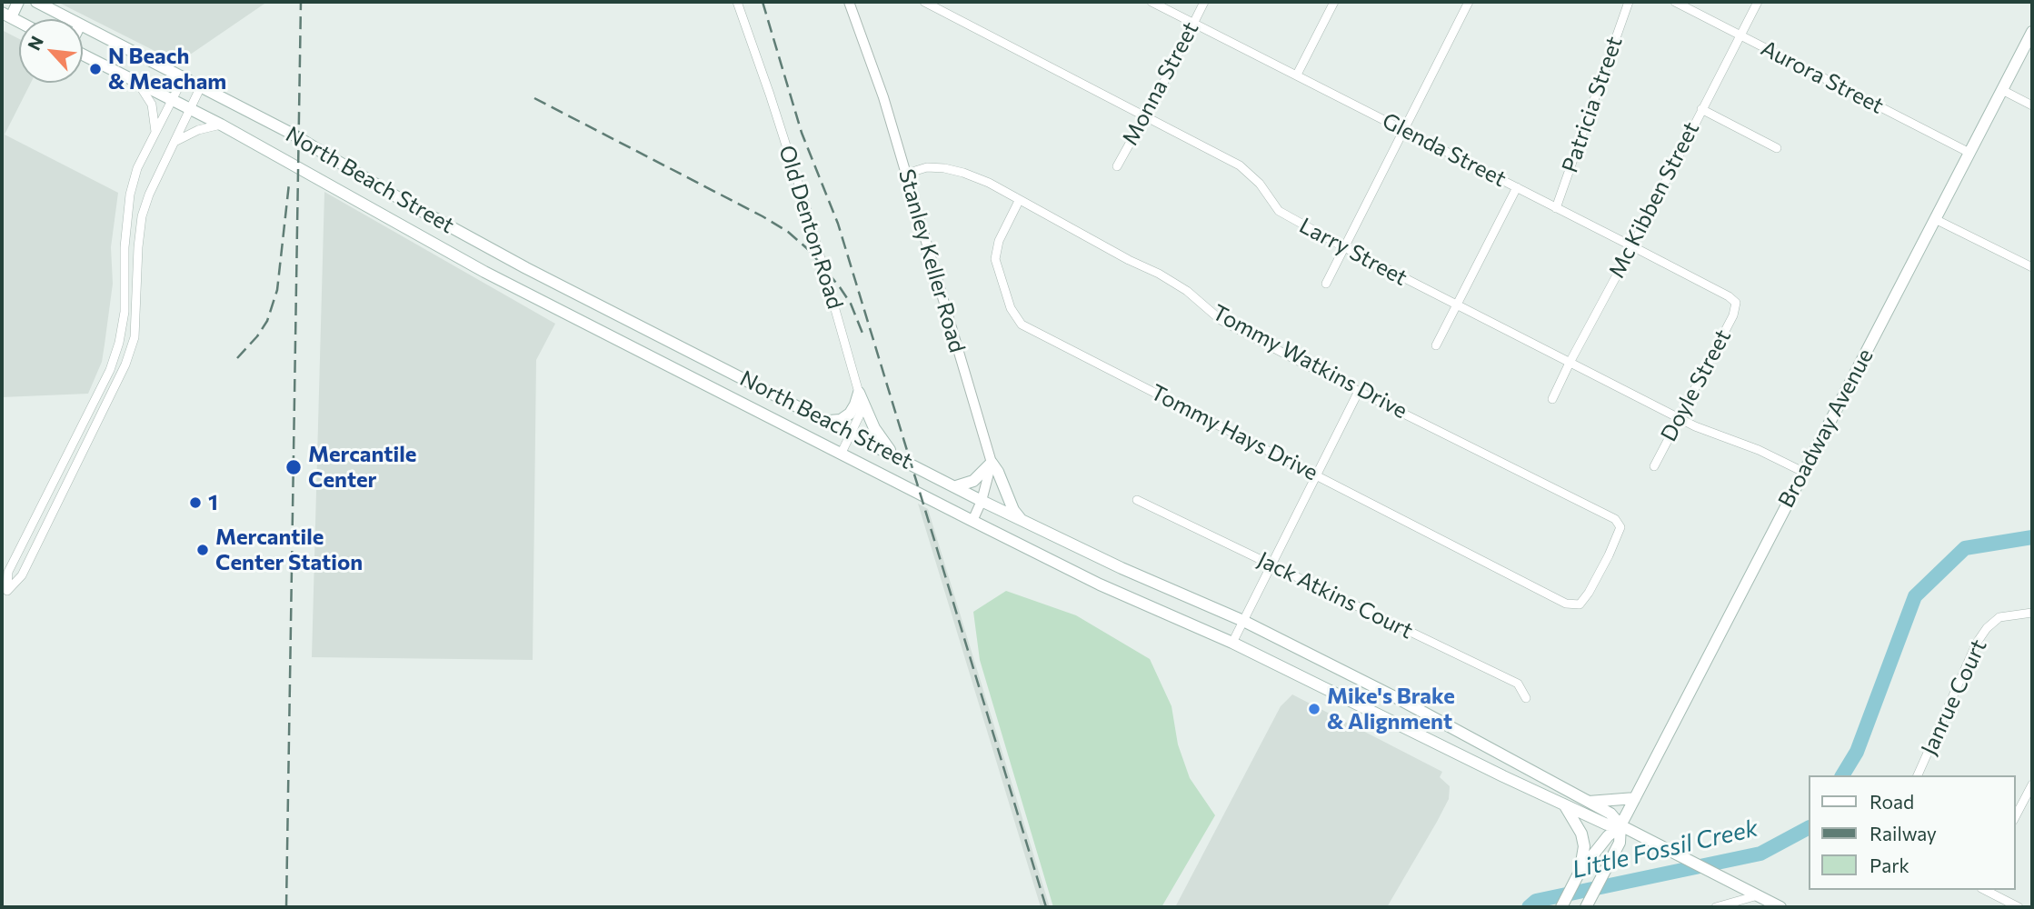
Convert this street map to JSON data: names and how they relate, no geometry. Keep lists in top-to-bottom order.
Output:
{
  "streets": {
    "main road": ["North Beach Street", "Broadway Avenue"],
    "street": [
      "Aurora Street",
      "Monna Street",
      "Patricia Street",
      "Glenda Street",
      "Mc Kibben Street",
      "Old Denton Road",
      "Larry Street",
      "Stanley Keller Road",
      "Tommy Watkins Drive",
      "Doyle Street",
      "Tommy Hays Drive",
      "Jack Atkins Court",
      "Janrue Court"
    ]
  },
  "crossings": [
    ["Aurora Street", "Mc Kibben Street"],
    ["Aurora Street", "Broadway Avenue"],
    ["Monna Street", "Glenda Street"],
    ["Monna Street", "Larry Street"],
    ["Patricia Street", "Glenda Street"],
    ["Glenda Street", "Mc Kibben Street"],
    ["Glenda Street", "Doyle Street"],
    ["North Beach Street", "Old Denton Road"],
    ["North Beach Street", "Broadway Avenue"],
    ["Mc Kibben Street", "Larry Street"],
    ["Larry Street", "Doyle Street"],
    ["Larry Street", "Broadway Avenue"],
    ["Stanley Keller Road", "Tommy Watkins Drive"],
    ["Tommy Watkins Drive", "Tommy Hays Drive"]
  ],
  "water": ["Little Fossil Creek"],
  "places": [
    "N Beach & Meacham",
    "Mercantile Center",
    "1",
    "Mercantile Center Station",
    "Mike's Brake & Alignment"
  ],
  "legend": ["Road", "Railway", "Park"],
  "north": "top left"
}
